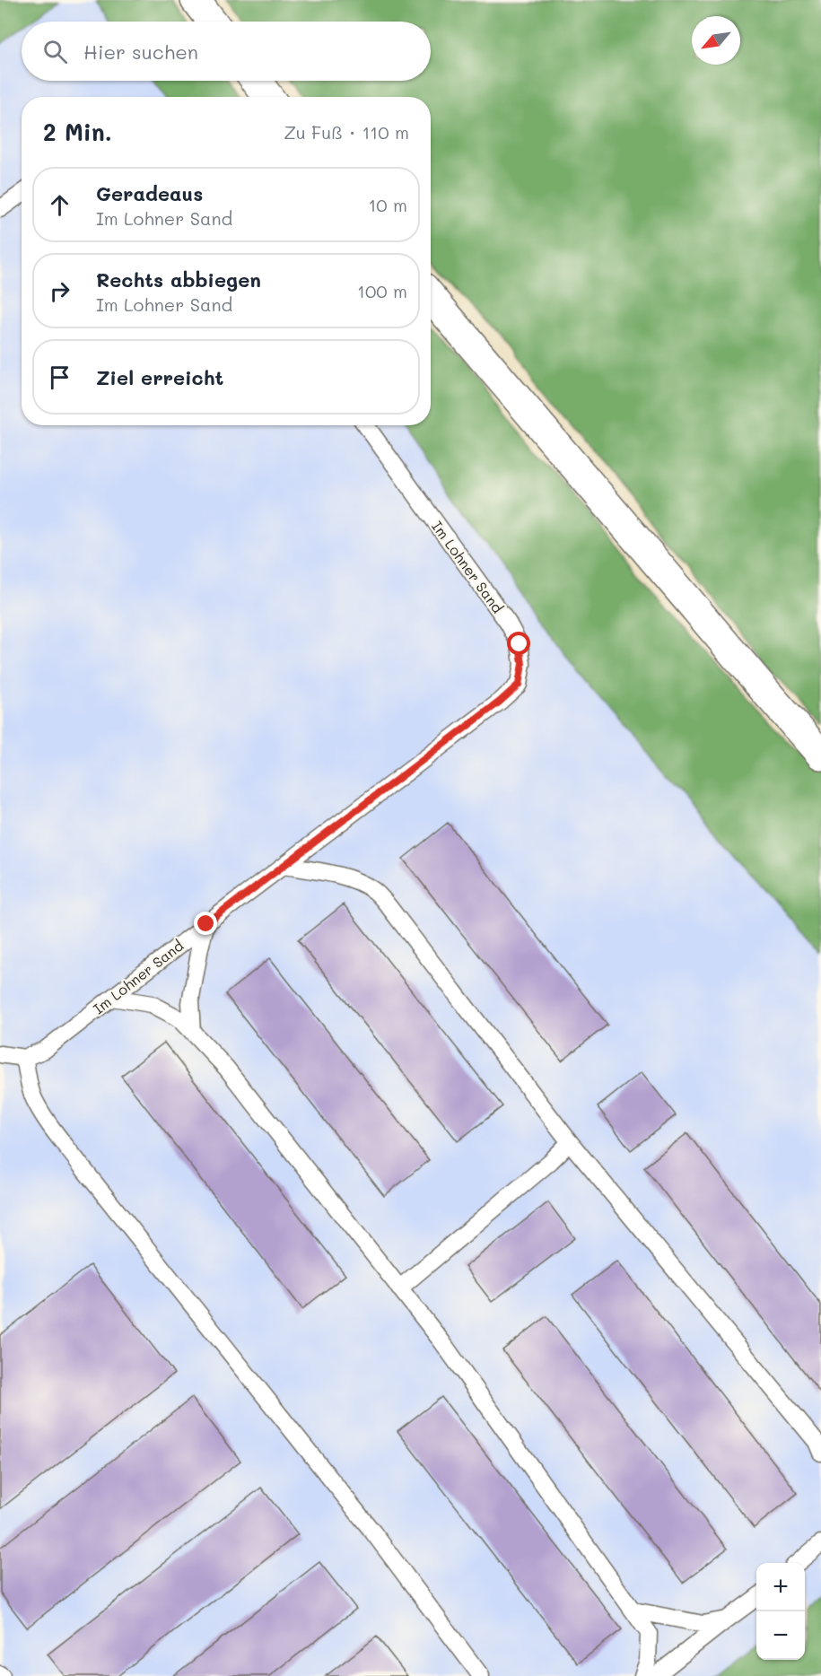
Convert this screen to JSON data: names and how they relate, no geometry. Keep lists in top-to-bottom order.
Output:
{
  "streets": {
    "lane": ["Im Lohner Sand"]
  },
  "north": "bottom left",
  "page": {
    "search": "Hier suchen",
    "heading": ["2 Min.", "Zu Fuß · 110 m"],
    "list": [
      ["Geradeaus", "Im Lohner Sand", "10 m"],
      ["Rechts abbiegen", "Im Lohner Sand", "100 m"],
      "Ziel erreicht"
    ],
    "map_buttons": ["+", "−"]
  }
}
